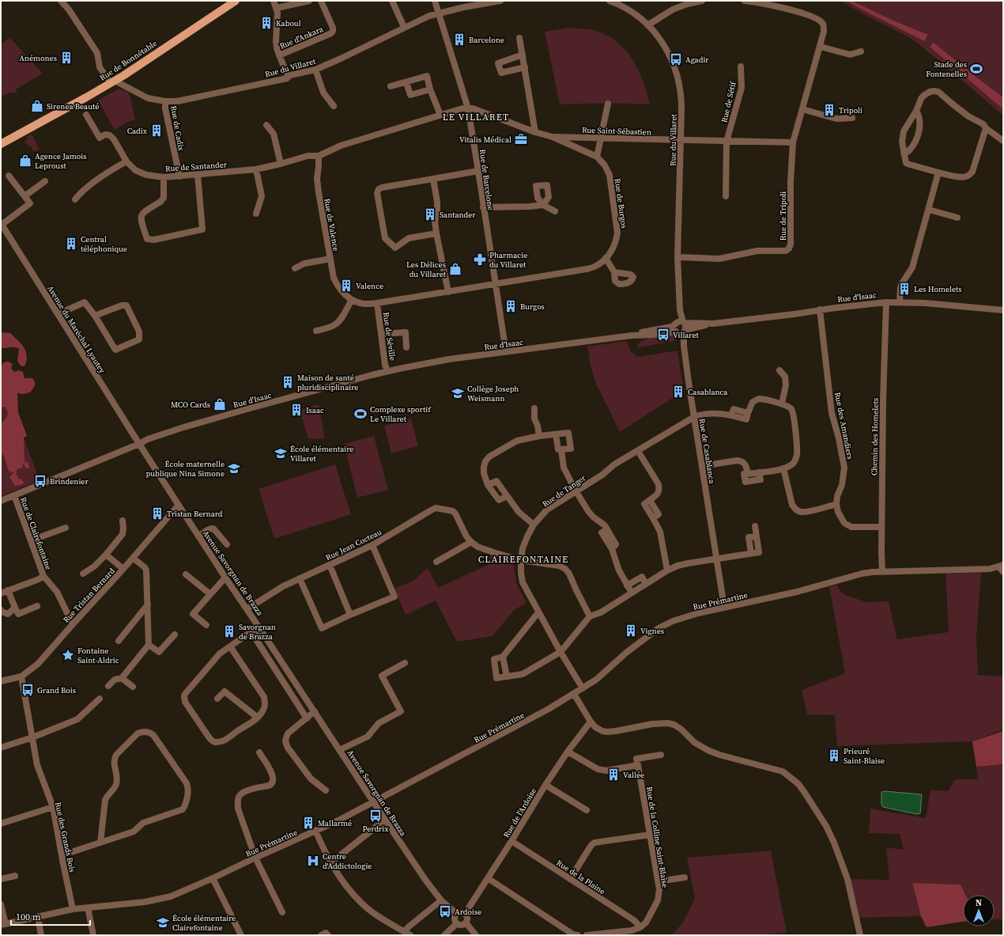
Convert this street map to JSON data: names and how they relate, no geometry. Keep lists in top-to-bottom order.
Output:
{
  "streets": {
    "main road": ["Rue de Bonnétable"],
    "street": [
      "Rue d'Ankara",
      "Rue du Villaret",
      "Rue de Sétif",
      "Rue de Cadix",
      "Rue Saint-Sébastien",
      "Rue de Santander",
      "Rue de Barcelone",
      "Rue de Burgos",
      "Rue de Tripoli",
      "Rue de Valence",
      "Rue d'Isaac",
      "Avenue du Maréchal Lyautey",
      "Rue de Séville",
      "Rue des Amandiers",
      "Chemin des Homelets",
      "Rue de Casablanca",
      "Rue de Tanger",
      "Rue de Clairefontaine",
      "Rue Jean Cocteau",
      "Avenue Savorgnan de Brazza",
      "Rue Tristan Bernard",
      "Rue Prémartine",
      "Rue de l'Ardoise",
      "Rue des Grands Bois",
      "Rue de la Colline Saint-Blaise",
      "Rue de la Plaine"
    ]
  },
  "crossings": [
    ["Rue de Bonnétable", "Rue du Villaret"],
    ["Rue du Villaret", "Rue de Cadix"],
    ["Rue du Villaret", "Rue Saint-Sébastien"],
    ["Rue du Villaret", "Rue de Barcelone"],
    ["Rue du Villaret", "Rue de Tripoli"],
    ["Rue du Villaret", "Rue d'Isaac"],
    ["Rue du Villaret", "Rue de Casablanca"],
    ["Rue de Sétif", "Rue Saint-Sébastien"],
    ["Rue de Cadix", "Rue de Santander"],
    ["Rue Saint-Sébastien", "Rue de Burgos"],
    ["Rue Saint-Sébastien", "Rue de Tripoli"],
    ["Rue de Santander", "Rue de Valence"],
    ["Rue de Barcelone", "Rue de Burgos"],
    ["Rue de Barcelone", "Rue de Valence"],
    ["Rue de Barcelone", "Rue d'Isaac"],
    ["Rue de Burgos", "Rue de Valence"],
    ["Rue de Valence", "Rue de Séville"],
    ["Rue d'Isaac", "Avenue du Maréchal Lyautey"],
    ["Rue d'Isaac", "Rue de Séville"],
    ["Rue d'Isaac", "Rue des Amandiers"],
    ["Rue d'Isaac", "Chemin des Homelets"],
    ["Rue d'Isaac", "Rue de Casablanca"],
    ["Rue d'Isaac", "Rue de Clairefontaine"],
    ["Rue d'Isaac", "Avenue Savorgnan de Brazza"],
    ["Avenue du Maréchal Lyautey", "Avenue Savorgnan de Brazza"],
    ["Chemin des Homelets", "Rue Prémartine"],
    ["Rue de Casablanca", "Rue de Tanger"],
    ["Rue de Casablanca", "Rue Prémartine"],
    ["Rue de Tanger", "Rue Jean Cocteau"],
    ["Rue de Tanger", "Rue Prémartine"],
    ["Rue de Clairefontaine", "Rue Tristan Bernard"],
    ["Rue Jean Cocteau", "Avenue Savorgnan de Brazza"],
    ["Avenue Savorgnan de Brazza", "Rue Tristan Bernard"],
    ["Avenue Savorgnan de Brazza", "Rue Prémartine"],
    ["Avenue Savorgnan de Brazza", "Rue de l'Ardoise"],
    ["Rue Tristan Bernard", "Rue des Grands Bois"],
    ["Rue Prémartine", "Rue des Grands Bois"],
    ["Rue de l'Ardoise", "Rue de la Plaine"],
    ["Rue de la Colline Saint-Blaise", "Rue de la Plaine"]
  ],
  "districts": ["LE VILLARET", "CLAIREFONTAINE"],
  "places": {
    "building": [
      "Kaboul",
      "Barcelone",
      "Anémones",
      "Tripoli",
      "Cadix",
      "Santander",
      "Central téléphonique",
      "Valence",
      "Les Homelets",
      "Burgos",
      "Maison de santé pluridisciplinaire",
      "Casablanca",
      "Isaac",
      "Tristan Bernard",
      "Vignes",
      "Savorgnan de Brazza",
      "Prieuré Saint-Blaise",
      "Vallée",
      "Mallarmé"
    ],
    "bus stop": [
      "Agadir",
      "Villaret",
      "Brindenier",
      "Grand Bois",
      "Perdrix",
      "Ardoise"
    ],
    "sports": ["Stade des Fontenelles", "Complexe sportif Le Villaret"],
    "shop": [
      "Sirenea Beauté",
      "Agence Jamois Leproust",
      "Les Délices du Villaret",
      "MCO Cards"
    ],
    "office": ["Vitalis Médical"],
    "pharmacy": ["Pharmacie du Villaret"],
    "school or university": [
      "Collège Joseph Weismann",
      "École élémentaire Villaret",
      "École maternelle publique Nina Simone",
      "École élémentaire Clairefontaine"
    ],
    "place": ["Fontaine Saint-Aldric"],
    "hospital": ["Centre d'Addictologie"]
  },
  "scale_bar": "100 m",
  "north": "top"
}
